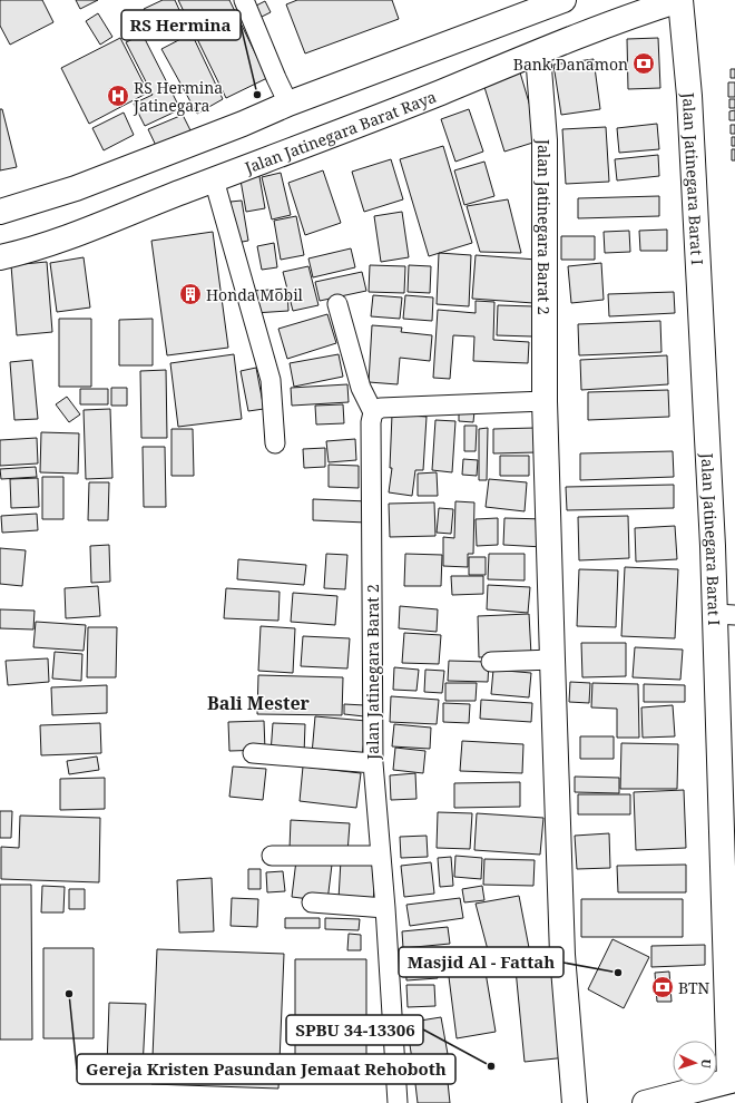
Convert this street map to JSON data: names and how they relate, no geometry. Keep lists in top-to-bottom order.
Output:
{
  "streets": {
    "street": ["Jalan Jatinegara Barat Raya", "Jalan Jatinegara Barat I", "Jalan Jatinegara Barat 2"]
  },
  "crossings": [
    ["Jalan Jatinegara Barat Raya", "Jalan Jatinegara Barat I"],
    ["Jalan Jatinegara Barat Raya", "Jalan Jatinegara Barat 2"]
  ],
  "districts": ["Bali Mester"],
  "places": {
    "bank": ["Bank Danamon", "BTN"],
    "other": [
      "RS Hermina",
      "Masjid Al - Fattah",
      "Gereja Kristen Pasundan Jemaat Rehoboth",
      "SPBU 34-13306"
    ],
    "hospital": ["RS Hermina Jatinegara"],
    "building": ["Honda Mobil"]
  },
  "north": "right"
}
